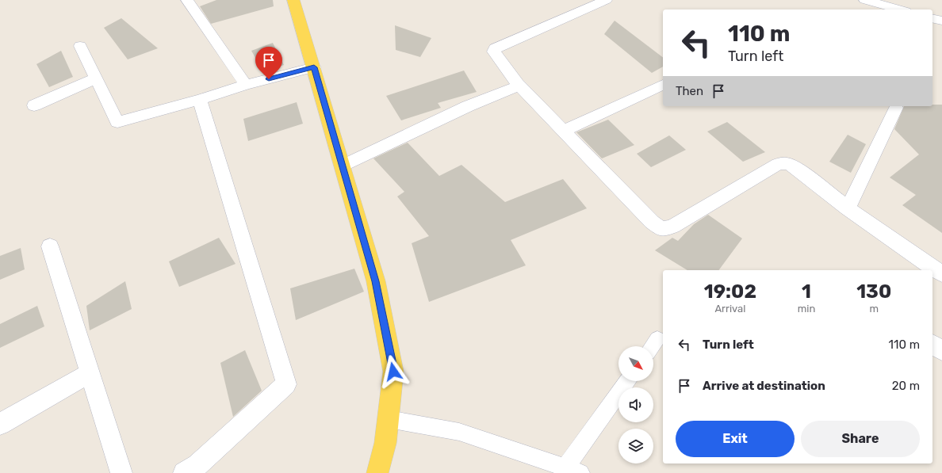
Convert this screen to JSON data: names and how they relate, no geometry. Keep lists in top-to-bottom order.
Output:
{
  "north": "bottom right",
  "page": {
    "turn": ["110 m", "Turn left"],
    "then": "Then",
    "eta": [
      "19:02",
      "Arrival",
      "1",
      "min",
      "130",
      "m"
    ],
    "list": [
      {
        "name": "Turn left",
        "value": "110 m"
      },
      {
        "name": "Arrive at destination",
        "value": "20 m"
      }
    ],
    "buttons": ["Exit", "Share"]
  }
}
